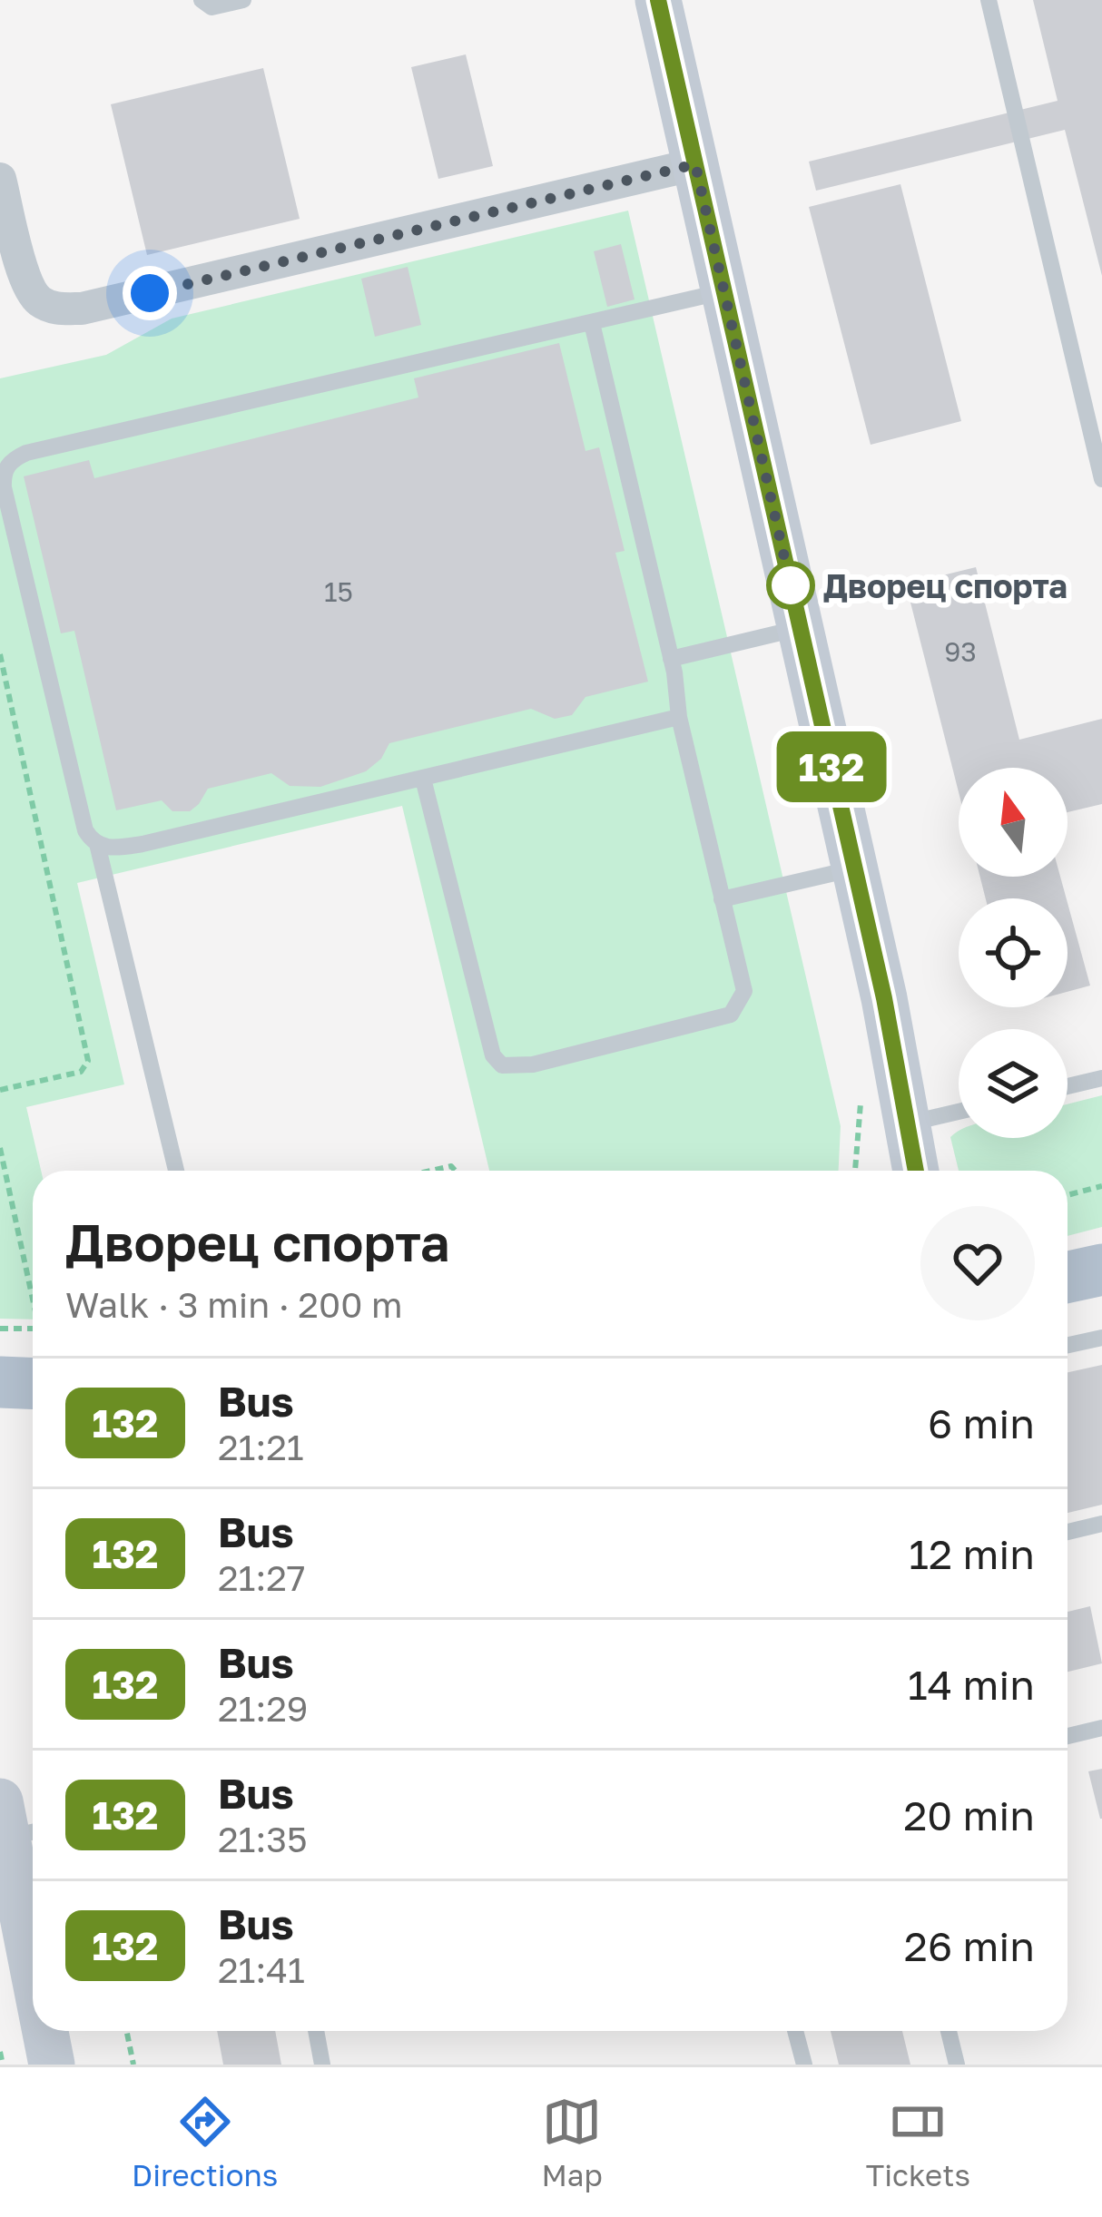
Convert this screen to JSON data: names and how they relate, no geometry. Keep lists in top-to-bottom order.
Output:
{
  "places": ["Дворец спорта"],
  "lines": ["bus line 132"],
  "house_numbers": ["15", "93"],
  "north": "top",
  "page": {
    "on_map": "132",
    "heading": ["Дворец спорта", "Walk · 3 min · 200 m"],
    "list": [
      {
        "mark": "132",
        "name": "Bus",
        "note": "21:21",
        "value": "6 min"
      },
      {
        "mark": "132",
        "name": "Bus",
        "note": "21:27",
        "value": "12 min"
      },
      {
        "mark": "132",
        "name": "Bus",
        "note": "21:29",
        "value": "14 min"
      },
      {
        "mark": "132",
        "name": "Bus",
        "note": "21:35",
        "value": "20 min"
      },
      {
        "mark": "132",
        "name": "Bus",
        "note": "21:41",
        "value": "26 min"
      }
    ],
    "tabs": ["Directions", "Map", "Tickets"]
  }
}
